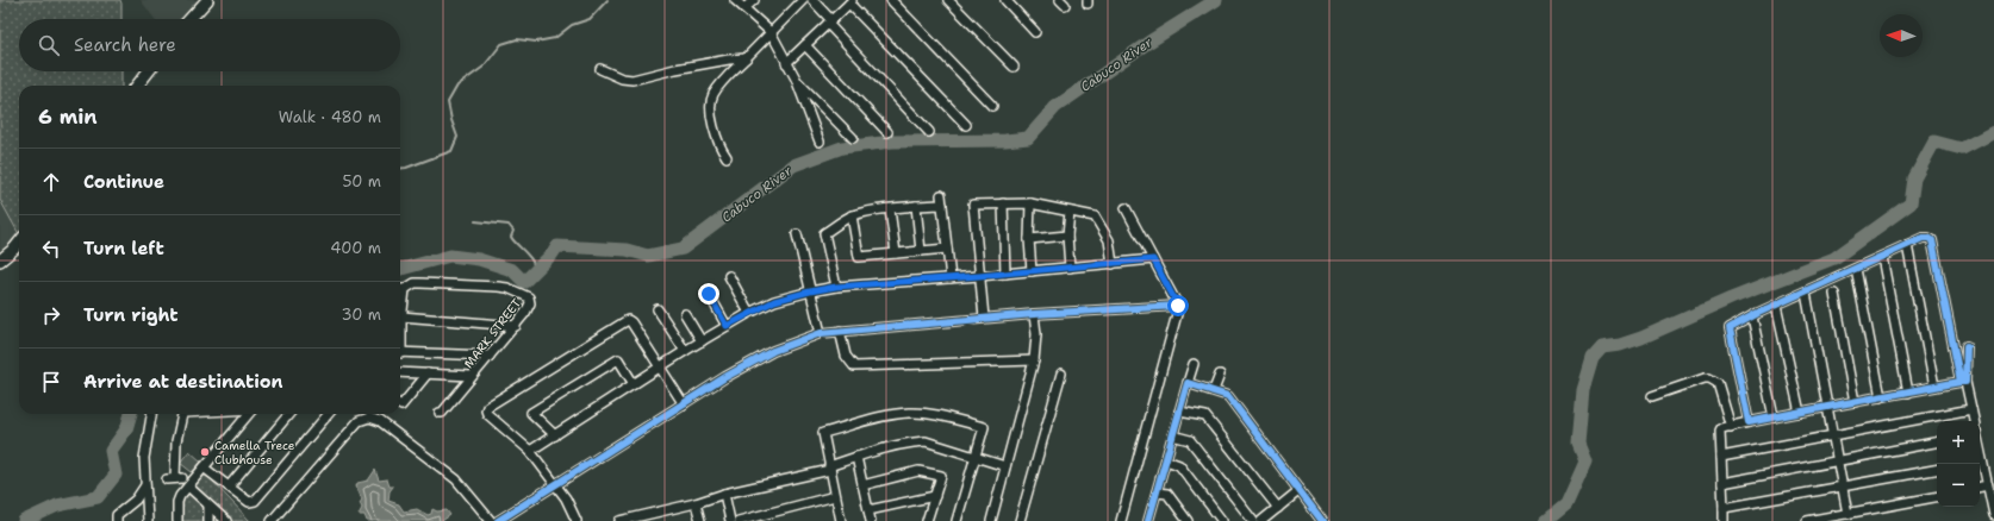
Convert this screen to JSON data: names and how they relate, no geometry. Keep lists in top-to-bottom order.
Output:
{
  "streets": {
    "street": ["MARK STREET"]
  },
  "water": ["Cabuco River"],
  "places": ["Camella Trece Clubhouse"],
  "north": "left",
  "page": {
    "search": "Search here",
    "heading": ["6 min", "Walk · 480 m"],
    "list": [
      ["Continue", "50 m"],
      ["Turn left", "400 m"],
      ["Turn right", "30 m"],
      "Arrive at destination"
    ],
    "map_buttons": ["+", "−"]
  }
}
